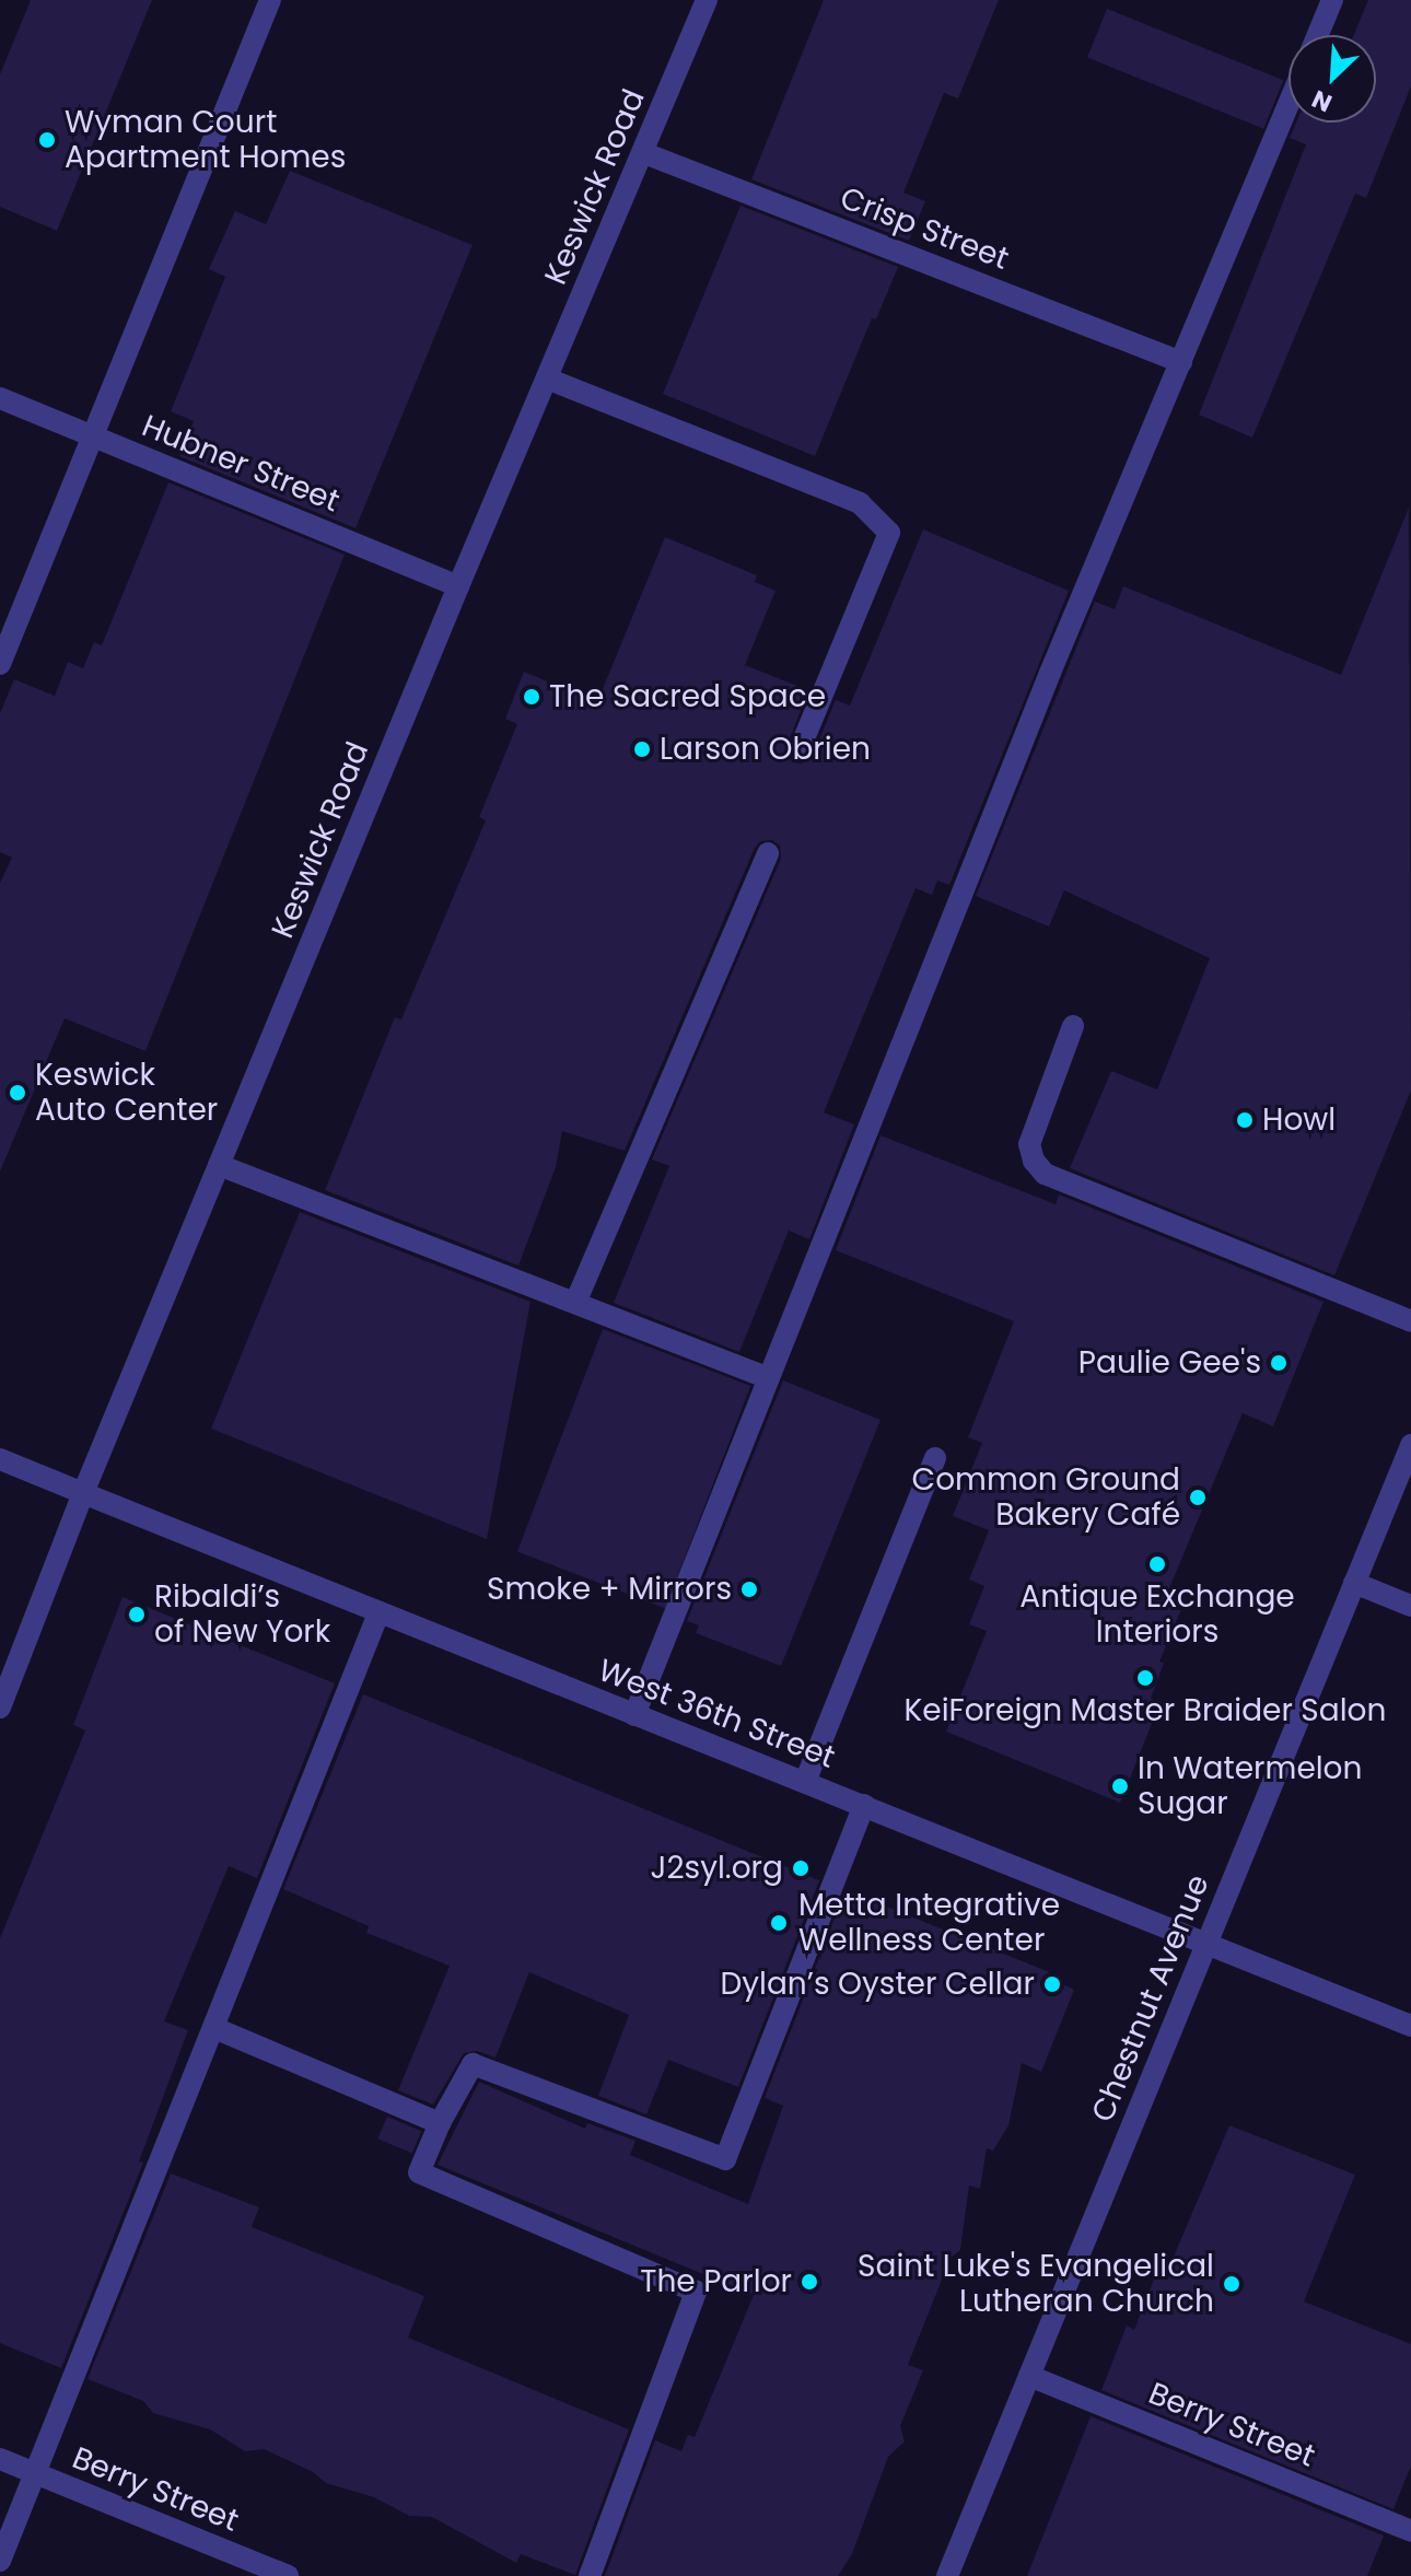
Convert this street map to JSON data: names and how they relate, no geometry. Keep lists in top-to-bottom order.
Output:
{
  "streets": {
    "street": [
      "Keswick Road",
      "Crisp Street",
      "Hubner Street",
      "West 36th Street",
      "Chestnut Avenue",
      "Berry Street"
    ]
  },
  "crossings": [
    ["Keswick Road", "Crisp Street"],
    ["Keswick Road", "Hubner Street"],
    ["Keswick Road", "West 36th Street"],
    ["West 36th Street", "Chestnut Avenue"],
    ["Chestnut Avenue", "Berry Street"]
  ],
  "places": [
    "Wyman Court Apartment Homes",
    "The Sacred Space",
    "Larson Obrien",
    "Keswick Auto Center",
    "Howl",
    "Paulie Gee's",
    "Common Ground Bakery Café",
    "Antique Exchange Interiors",
    "Smoke + Mirrors",
    "Ribaldi’s of New York",
    "KeiForeign Master Braider Salon",
    "In Watermelon Sugar",
    "J2syl.org",
    "Metta Integrative Wellness Center",
    "Dylan’s Oyster Cellar",
    "The Parlor",
    "Saint Luke's Evangelical Lutheran Church"
  ],
  "north": "bottom left"
}
